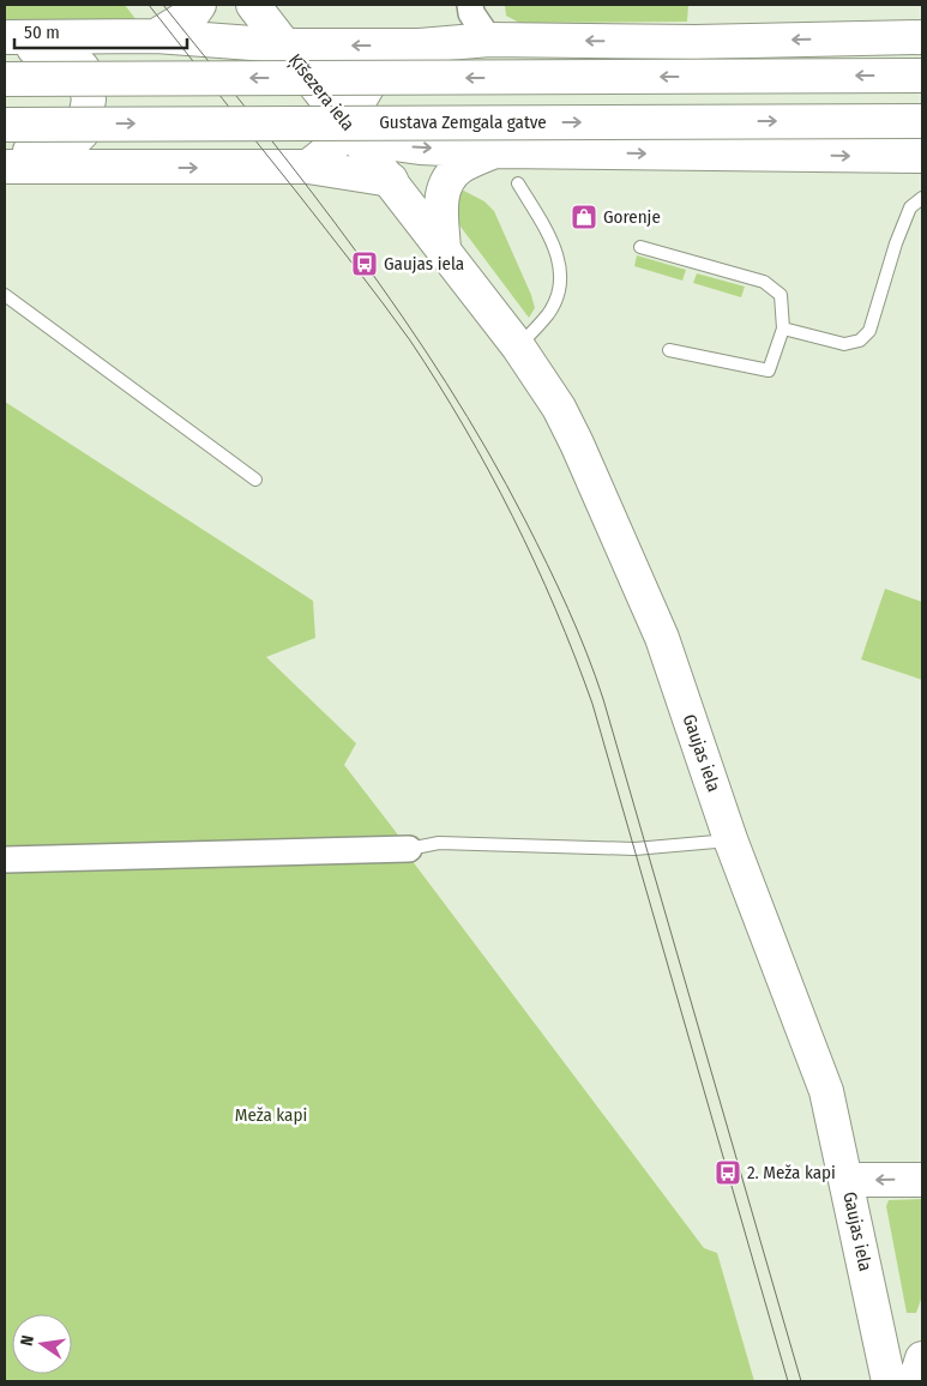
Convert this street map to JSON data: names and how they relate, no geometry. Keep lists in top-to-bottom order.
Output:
{
  "streets": {
    "main road": ["Ķīšezera iela", "Gustava Zemgala gatve", "Gaujas iela"]
  },
  "crossings": [
    ["Ķīšezera iela", "Gaujas iela"]
  ],
  "parks": ["Meža kapi"],
  "places": {
    "shop": ["Gorenje"],
    "bus stop": ["Gaujas iela", "2. Meža kapi"]
  },
  "scale_bar": "50 m",
  "north": "left"
}
